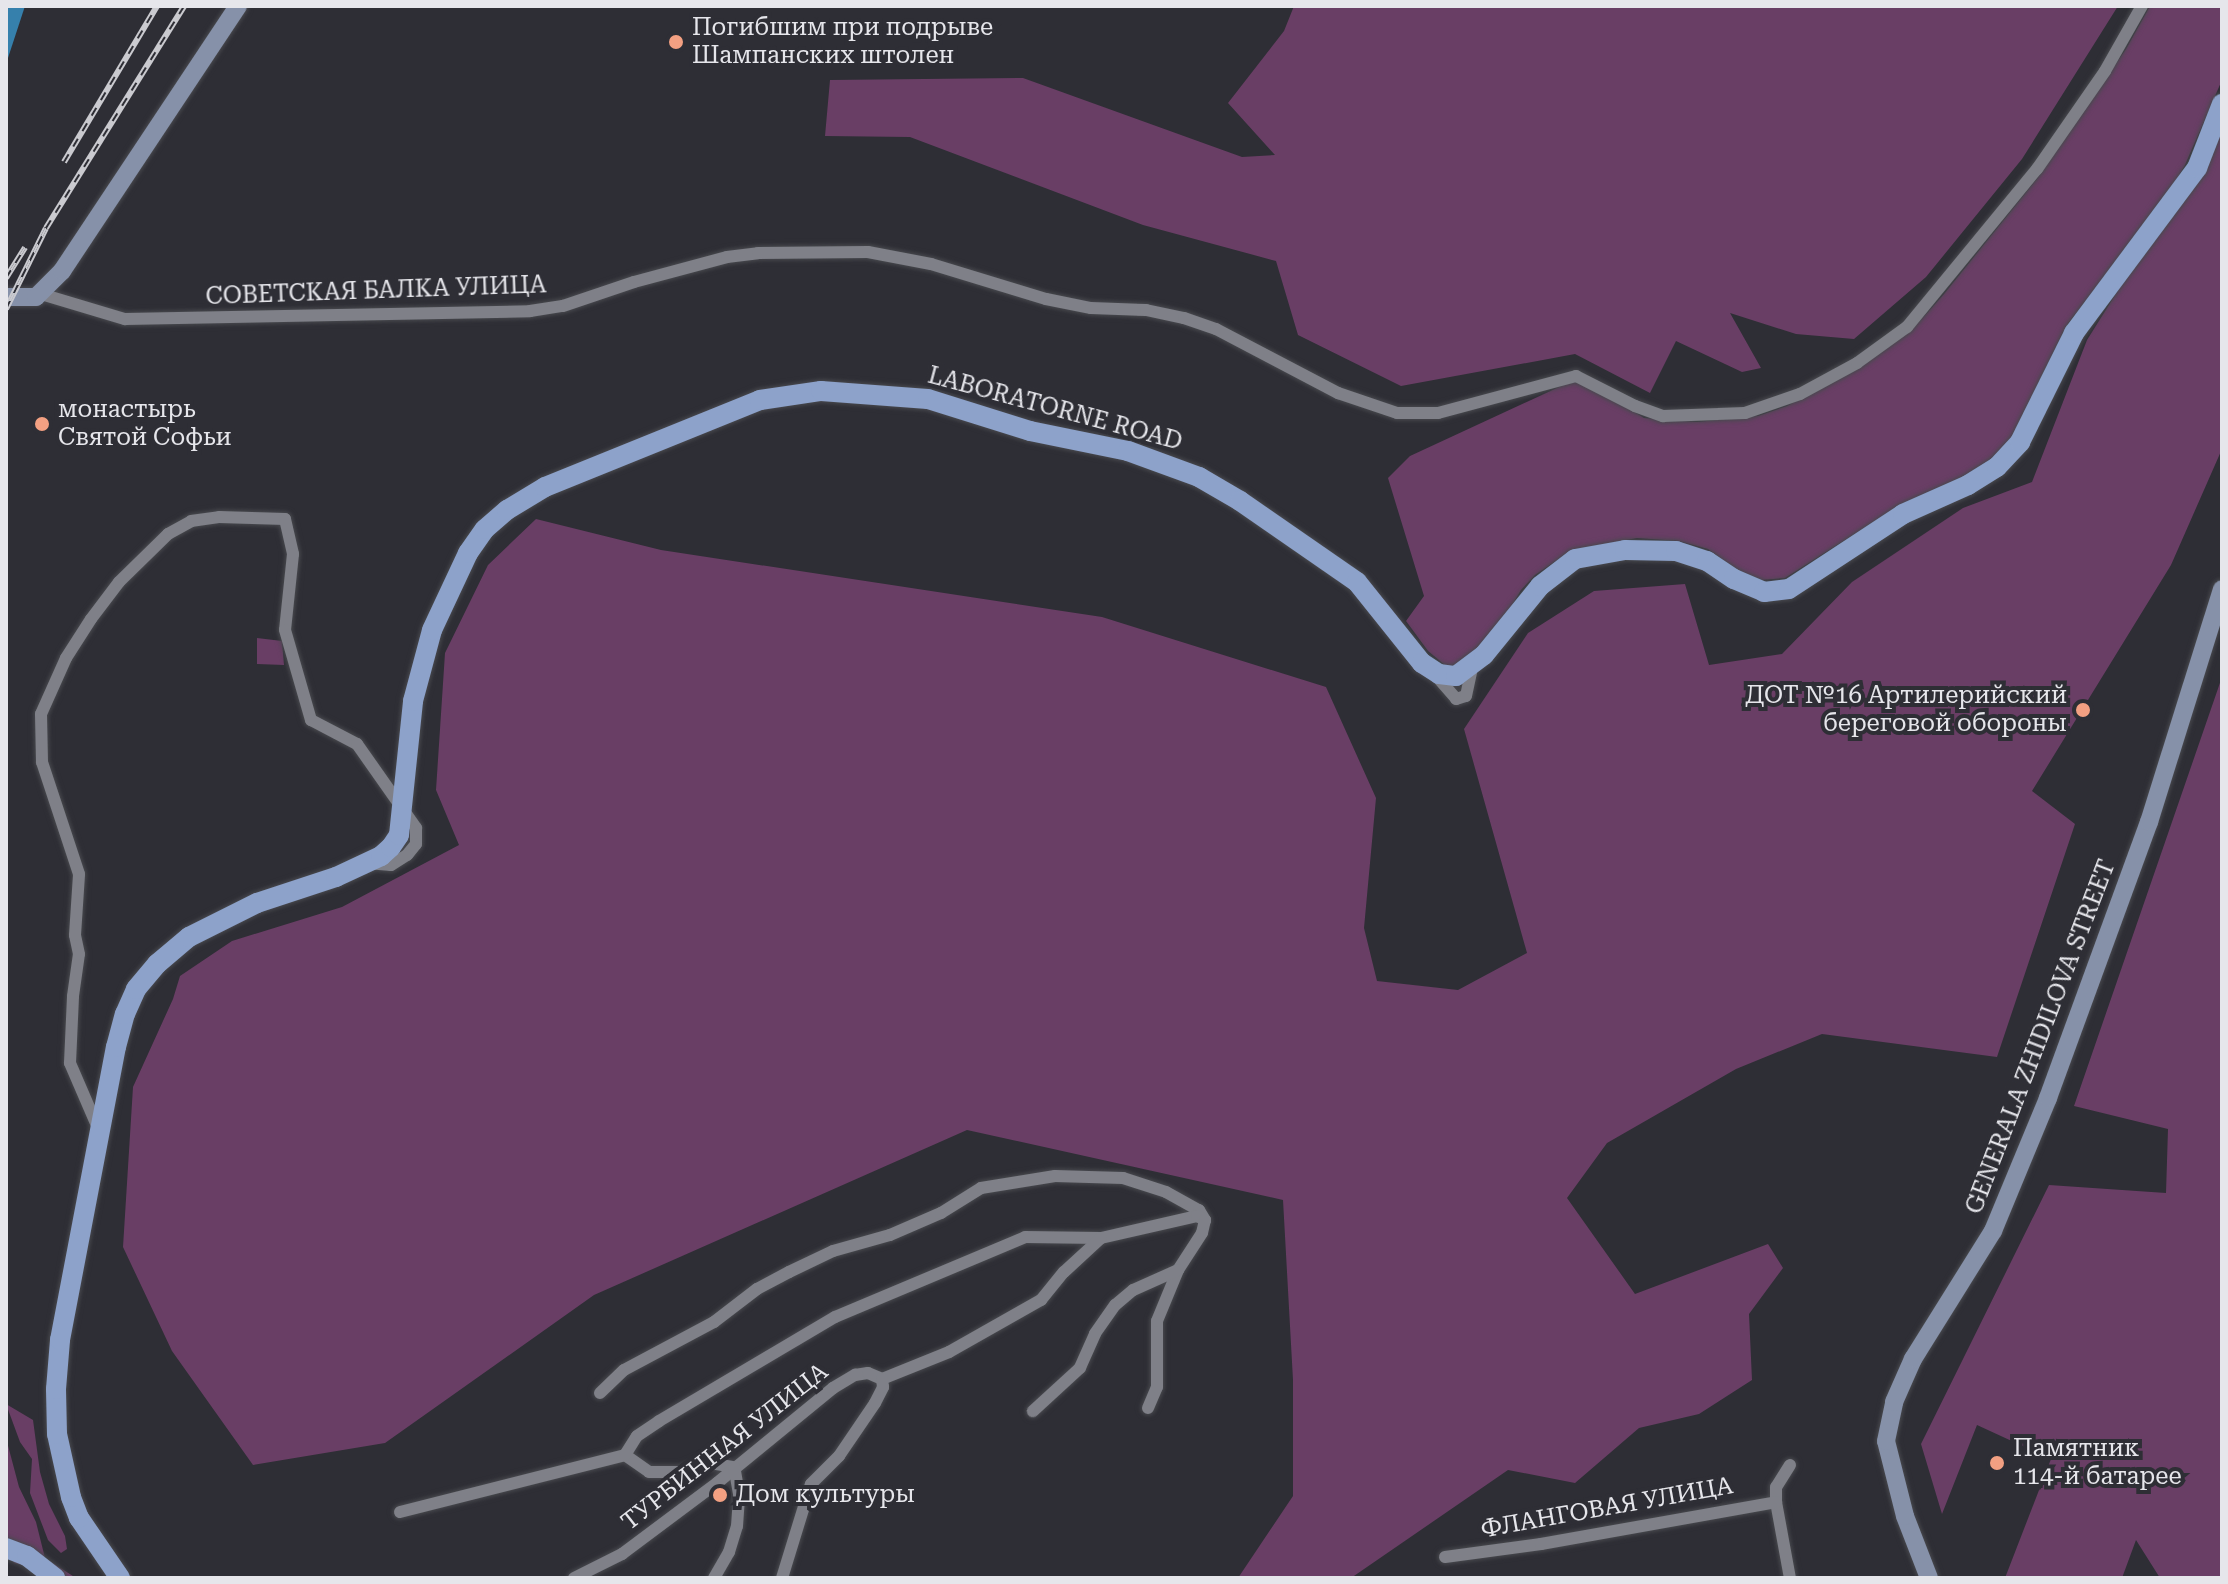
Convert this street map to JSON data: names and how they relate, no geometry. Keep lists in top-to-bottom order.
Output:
{
  "streets": {
    "main road": ["LABORATORNE ROAD", "GENERALA ZHIDILOVA STREET"],
    "street": ["СОВЕТСКАЯ БАЛКА УЛИЦА", "ТУРБИННАЯ УЛИЦА", "ФЛАНГОВАЯ УЛИЦА"]
  },
  "places": [
    "Погибшим при подрыве Шампанских штолен",
    "монастырь Святой Софьи",
    "ДОТ №16 Артилерийский береговой обороны",
    "Памятник 114-й батарее",
    "Дом культуры"
  ]
}
